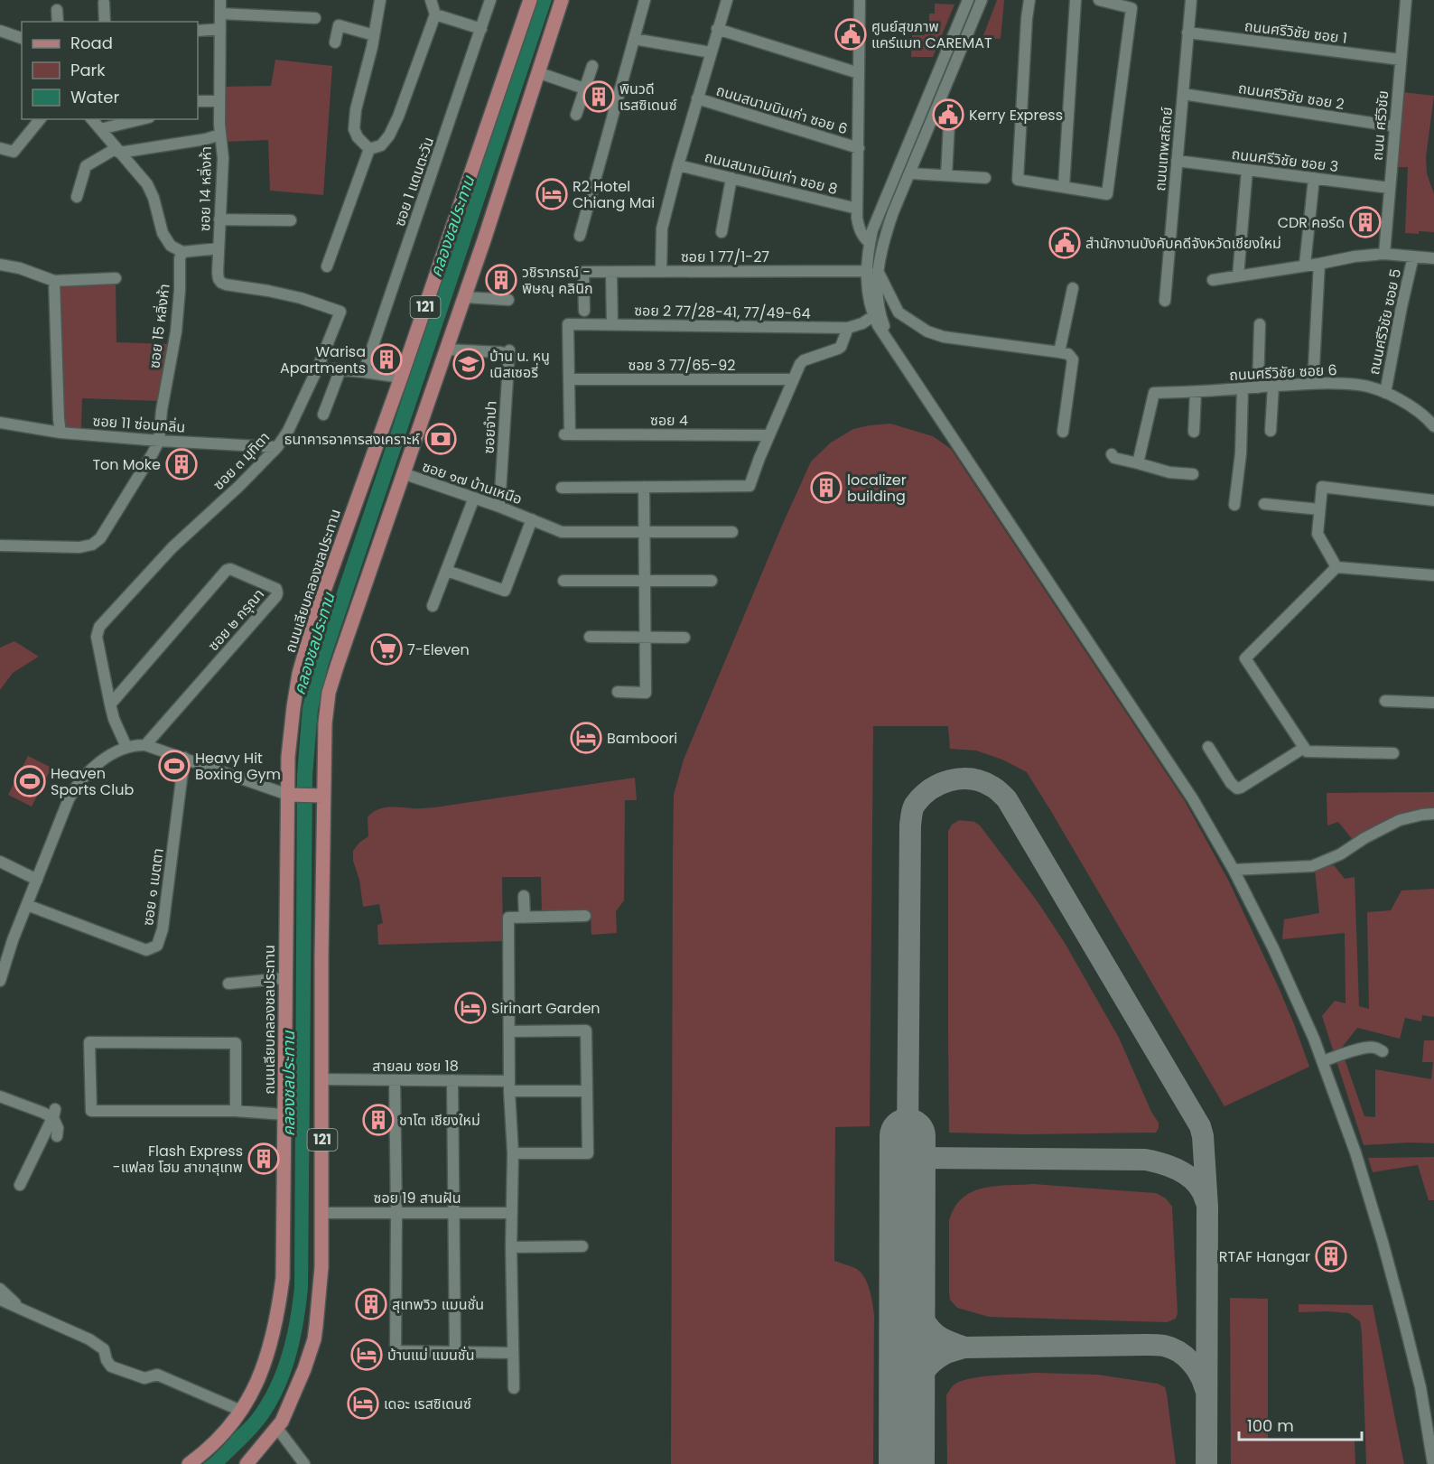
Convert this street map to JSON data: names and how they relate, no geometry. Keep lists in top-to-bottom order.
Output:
{
  "streets": {
    "main road": ["121", "ถนนเลียบคลองชลประทาน"],
    "street": [
      "ถนนศรีวิชัย ซอย 1",
      "ถนนศรีวิชัย ซอย 2",
      "ถนนสนามบินเก่า ซอย 6",
      "ถนน ศรีวิชัย",
      "ถนนเทพสถิตย์",
      "ถนนศรีวิชัย ซอย 3",
      "ถนนสนามบินเก่า ซอย 8",
      "ซอย 1 แดนตะวัน",
      "ซอย 14 หลิ่งห้า",
      "ซอย 1 77/1-27",
      "ซอย 2 77/28-41, 77/49-64",
      "ถนนศรีวิชัย ซอย 5",
      "ซอย 15 หลิ่งห้า",
      "ซอย 3 77/65-92",
      "ถนนศรีวิชัย ซอย 6",
      "ซอย 4",
      "ซอย 11 ซ่อนกลิ่น",
      "ซอยจำปา",
      "ซอย ๓ มุทิตา",
      "ซอย ๑๗ บ้านเหนือ",
      "ซอย ๒ กรุณา",
      "ซอย ๑ เมตตา",
      "สายลม ซอย 18",
      "ซอย 19 สานฝัน"
    ]
  },
  "crossings": [
    ["ถนนศรีวิชัย ซอย 1", "ถนน ศรีวิชัย"],
    ["ถนนศรีวิชัย ซอย 1", "ถนนเทพสถิตย์"],
    ["ถนนศรีวิชัย ซอย 2", "ถนน ศรีวิชัย"],
    ["ถนนศรีวิชัย ซอย 2", "ถนนเทพสถิตย์"],
    ["ถนน ศรีวิชัย", "ถนนศรีวิชัย ซอย 3"],
    ["ถนนเทพสถิตย์", "ถนนศรีวิชัย ซอย 3"],
    ["ซอย 14 หลิ่งห้า", "ซอย ๓ มุทิตา"],
    ["121", "ซอยจำปา"],
    ["121", "ซอย ๑๗ บ้านเหนือ"],
    ["121", "สายลม ซอย 18"],
    ["121", "ซอย 19 สานฝัน"],
    ["ซอย 2 77/28-41, 77/49-64", "ซอย 3 77/65-92"],
    ["ซอย 2 77/28-41, 77/49-64", "ซอย 4"],
    ["ถนนศรีวิชัย ซอย 5", "ถนนศรีวิชัย ซอย 6"],
    ["ซอย 15 หลิ่งห้า", "ซอย 11 ซ่อนกลิ่น"],
    ["ซอย 3 77/65-92", "ซอย 4"],
    ["ซอย 11 ซ่อนกลิ่น", "ซอย ๓ มุทิตา"],
    ["ซอยจำปา", "ซอย ๑๗ บ้านเหนือ"],
    ["ซอย ๓ มุทิตา", "ซอย ๒ กรุณา"]
  ],
  "water": ["คลองชลประทาน"],
  "places": {
    "public building": ["ศูนย์สุขภาพ แคร์แมท CAREMAT", "Kerry Express", "สำนักงานบังคับคดีจังหวัดเชียงใหม่"],
    "building": [
      "พินวดี เรสซิเดนซ์",
      "CDR คอร์ด",
      "วชิราภรณ์ - พิษณุ คลินิก",
      "Warisa Apartments",
      "Ton Moke",
      "localizer building",
      "ชาโต เชียงใหม่",
      "Flash Express -แฟลช โฮม สาขาสุเทพ",
      "RTAF Hangar",
      "สุเทพวิว แมนชั่น"
    ],
    "hotel": [
      "R2 Hotel Chiang Mai",
      "Bamboori",
      "Sirinart Garden",
      "บ้านแม่ แมนชั่น",
      "เดอะ เรสซิเดนซ์"
    ],
    "school or university": ["บ้าน น. หนู เนิสเซอรี่"],
    "bank": ["ธนาคารอาคารสงเคราะห์"],
    "supermarket": ["7-Eleven"],
    "sports": ["Heavy Hit Boxing Gym", "Heaven Sports Club"]
  },
  "legend": ["Road", "Park", "Water"],
  "scale_bar": "100 m"
}
